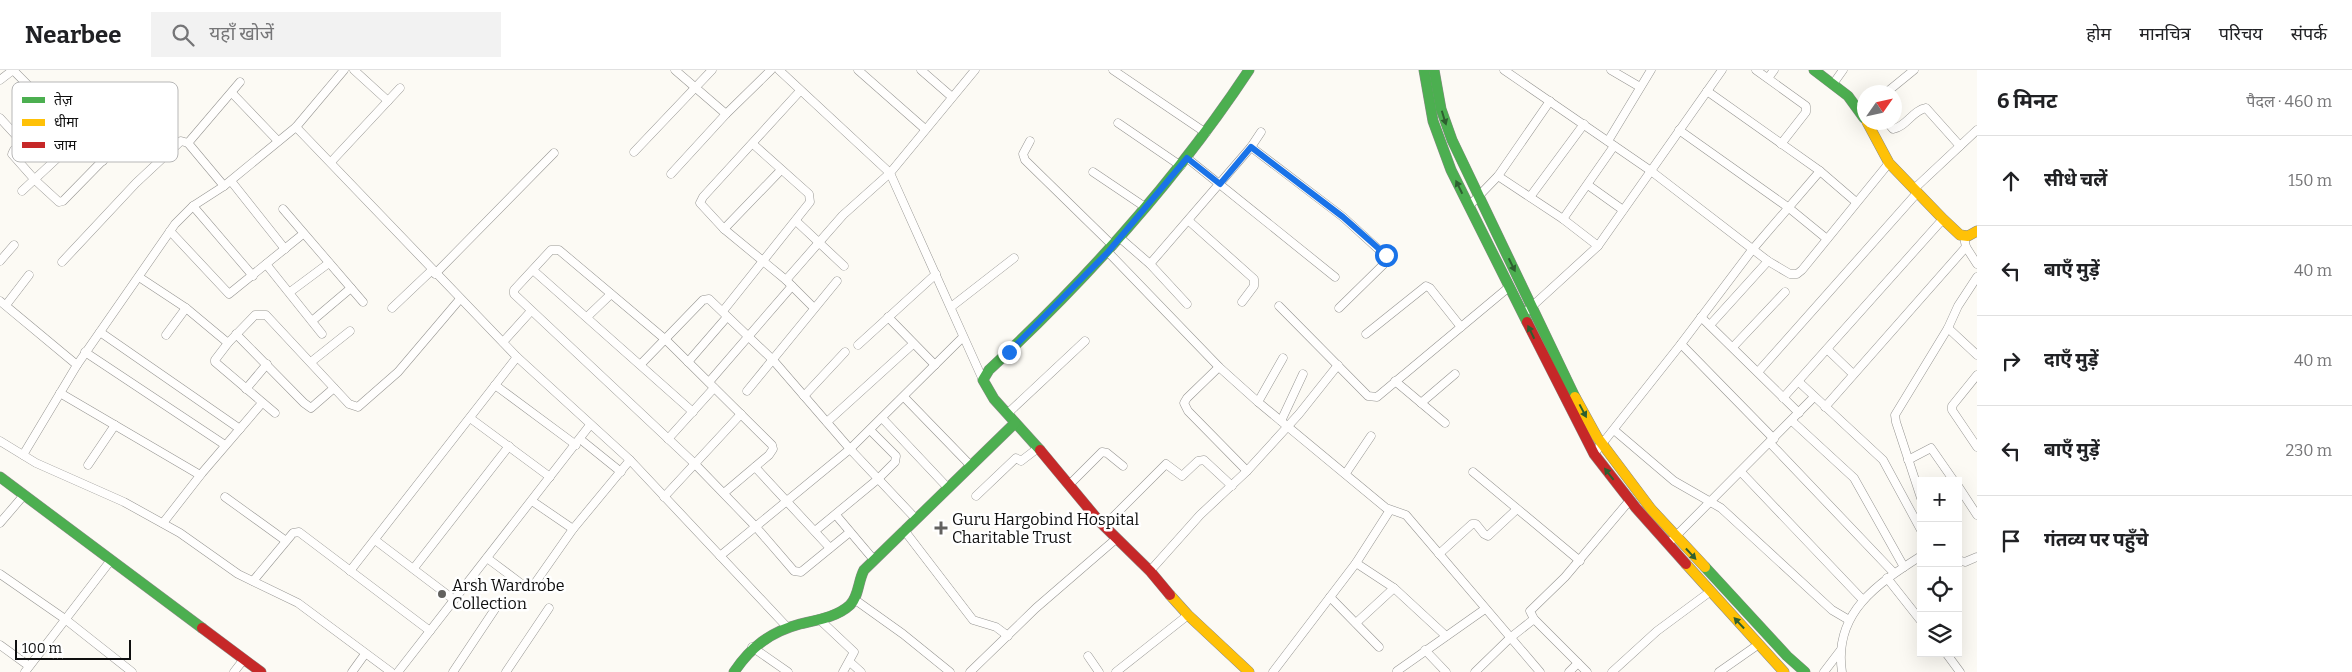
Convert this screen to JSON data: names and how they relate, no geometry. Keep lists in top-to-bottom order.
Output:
{
  "places": {
    "health": ["Guru Hargobind Hospital Charitable Trust"],
    "other": ["Arsh Wardrobe Collection"]
  },
  "legend": ["तेज़", "धीमा", "जाम"],
  "scale_bar": "100 m",
  "north": "top right",
  "page": {
    "header": "Nearbee",
    "search": "यहाँ खोजें",
    "nav": [
      "होम",
      "मानचित्र",
      "परिचय",
      "संपर्क"
    ],
    "heading": ["6 मिनट", "पैदल · 460 m"],
    "list": [
      ["सीधे चलें", "150 m"],
      ["बाएँ मुड़ें", "40 m"],
      ["दाएँ मुड़ें", "40 m"],
      ["बाएँ मुड़ें", "230 m"],
      "गंतव्य पर पहुँचे"
    ],
    "map_buttons": ["+", "−"],
    "scale": "100 m"
  }
}
